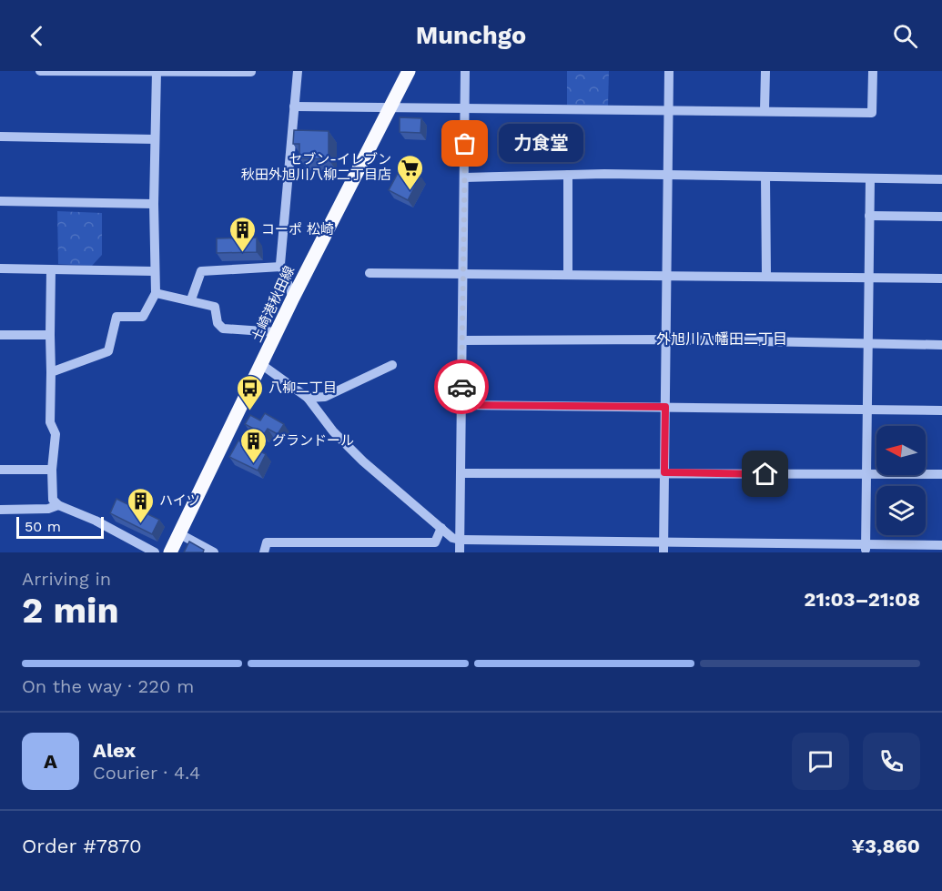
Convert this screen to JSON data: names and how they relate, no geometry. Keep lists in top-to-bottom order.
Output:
{
  "streets": {
    "main road": ["土崎港秋田線"]
  },
  "districts": ["外旭川八幡田二丁目"],
  "places": {
    "other": ["力食堂"],
    "supermarket": ["セブン-イレブン 秋田外旭川八柳二丁目店"],
    "building": ["コーポ 松崎", "グランドール", "ハイツ"],
    "bus stop": ["八柳二丁目"]
  },
  "scale_bar": "50 m",
  "north": "left",
  "page": {
    "header": "Munchgo",
    "bubble": "力食堂",
    "scale": "50 m",
    "heading": ["2 min", "Arriving in", "21:03–21:08"],
    "panel": [
      "Alex",
      "Courier · 4.4",
      "Order #7870",
      "¥3,860"
    ],
    "bar": "On the way · 220 m",
    "round": "A"
  }
}
